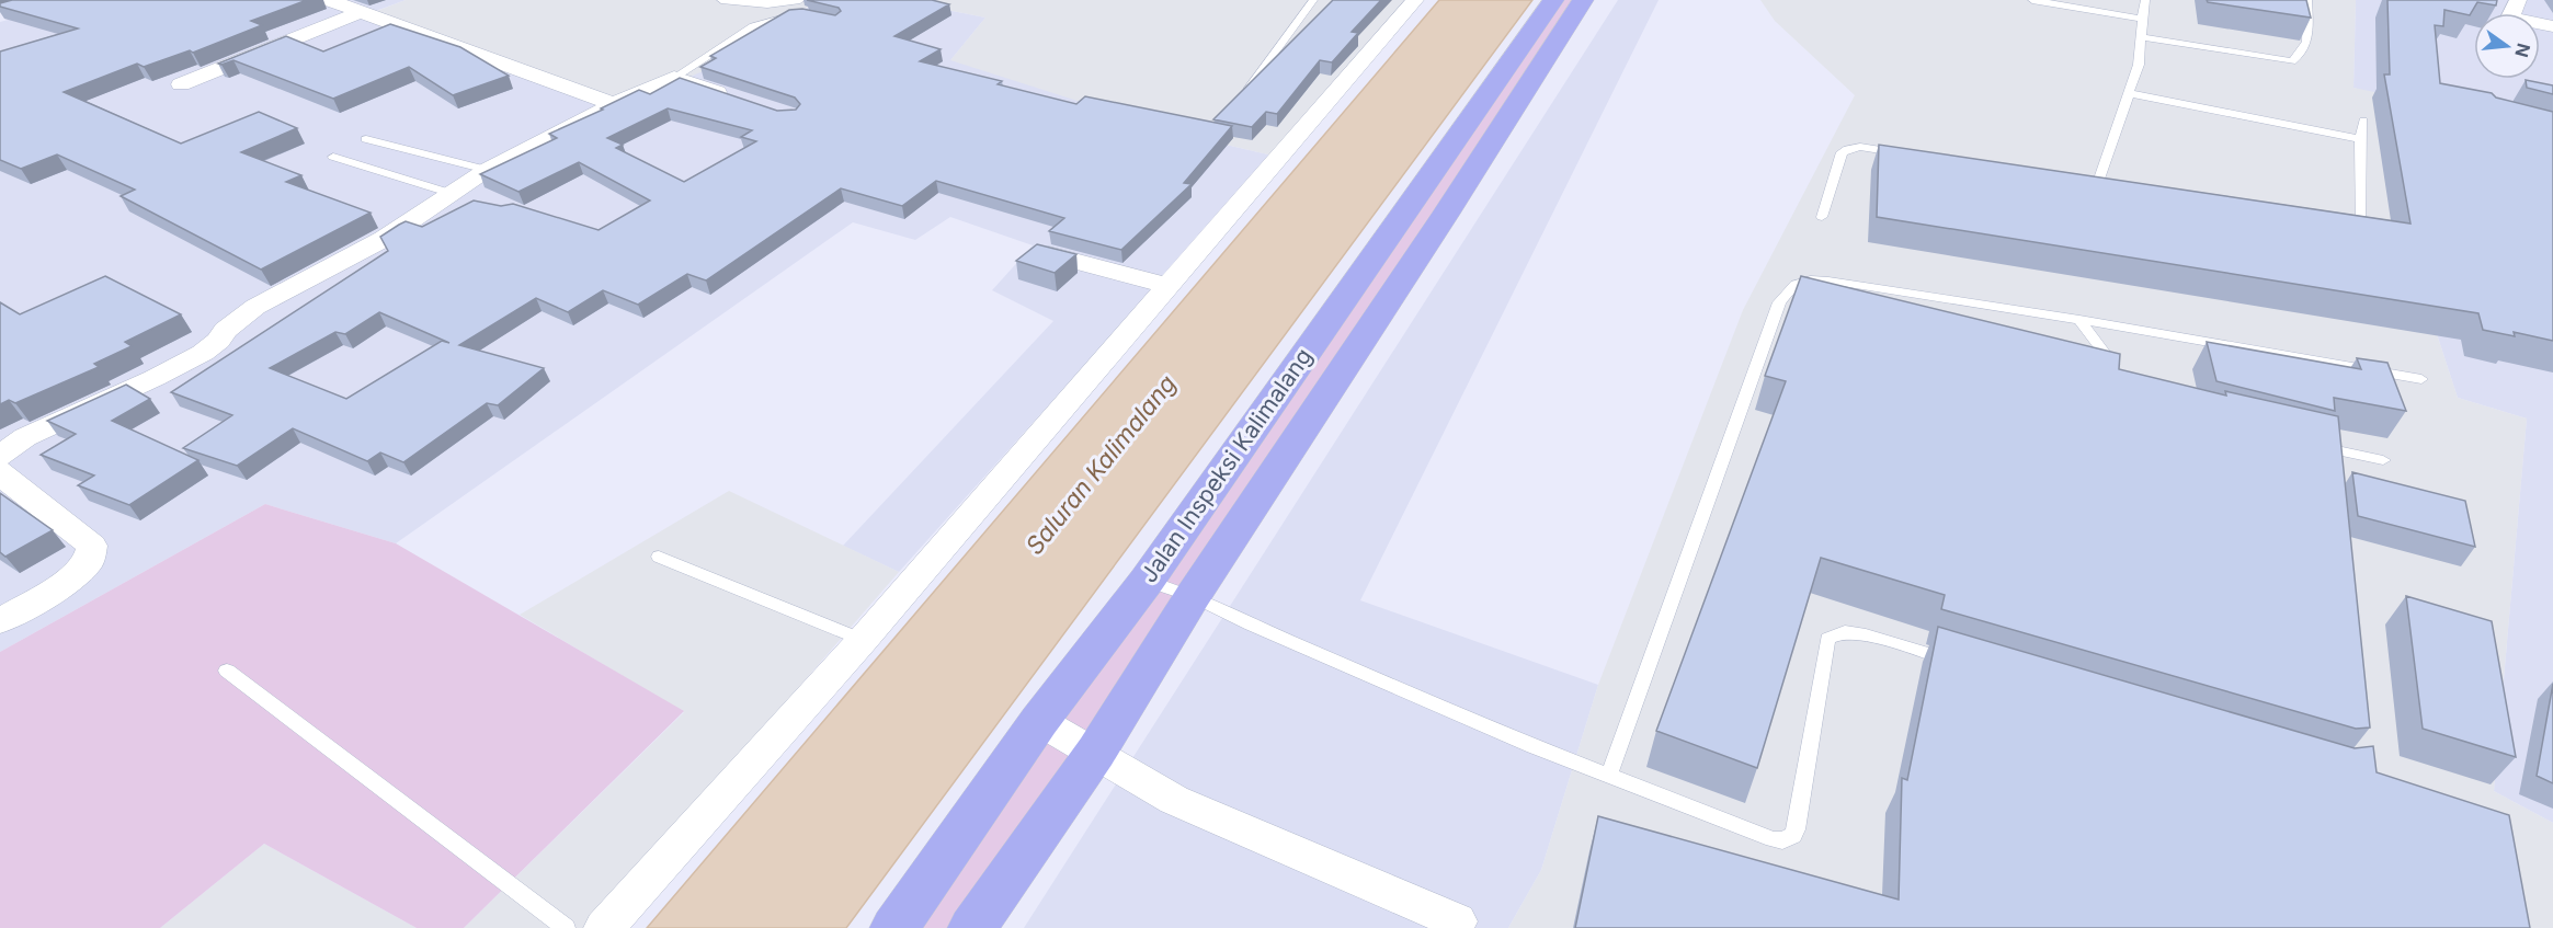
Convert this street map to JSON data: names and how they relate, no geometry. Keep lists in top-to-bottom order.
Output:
{
  "streets": {
    "main road": ["Jalan Inspeksi Kalimalang"]
  },
  "water": ["Saluran Kalimalang"],
  "north": "right"
}
